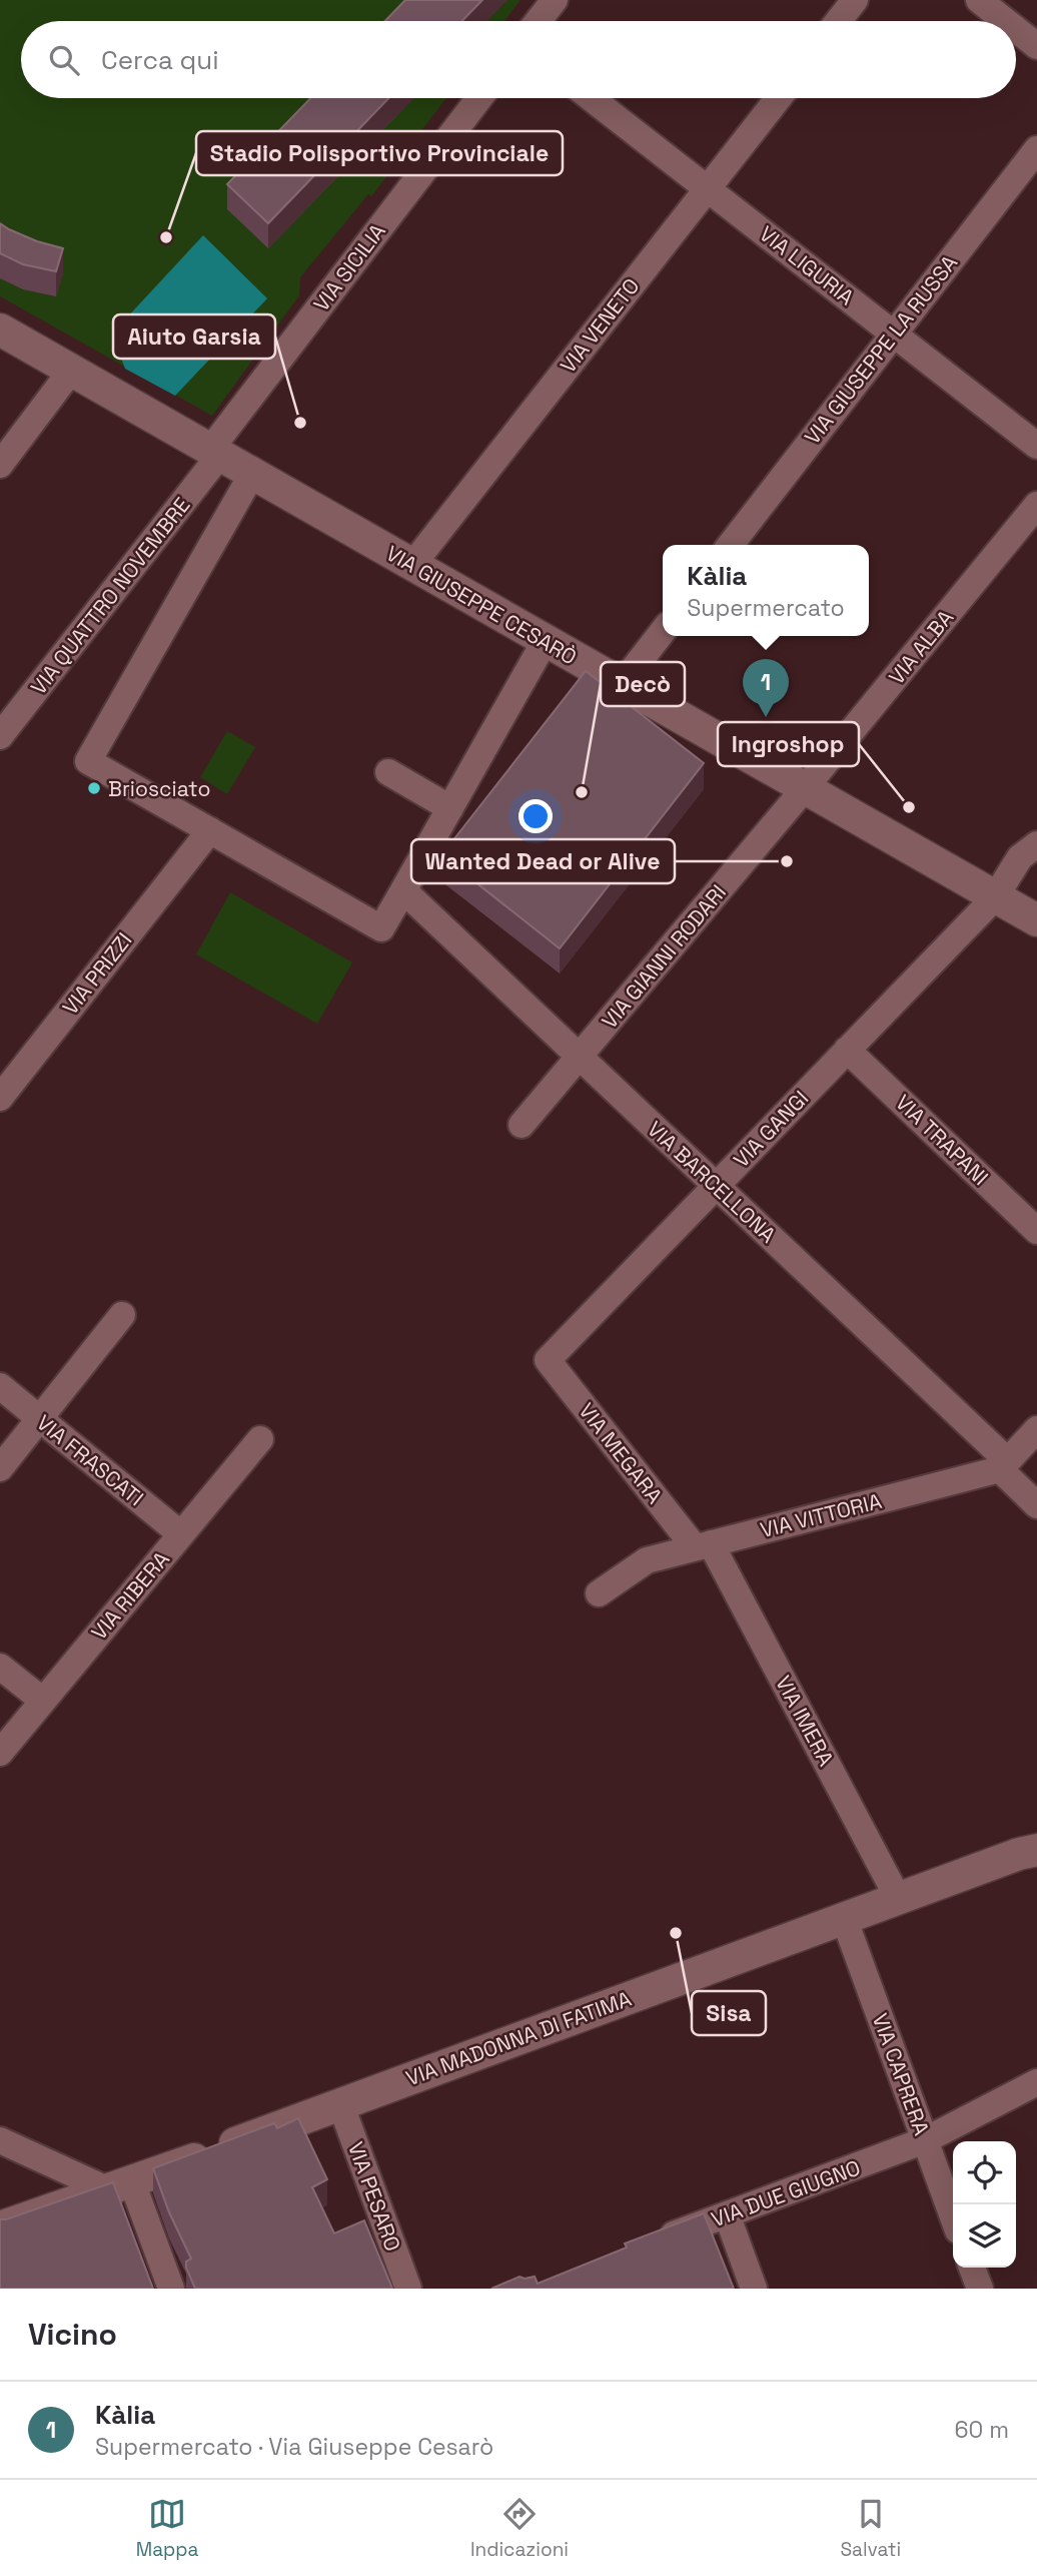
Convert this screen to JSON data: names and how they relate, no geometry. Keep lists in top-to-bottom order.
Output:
{
  "streets": {
    "street": [
      "VIA LIGURIA",
      "VIA SICILIA",
      "VIA VENETO",
      "VIA GIUSEPPE LA RUSSA",
      "VIA QUATTRO NOVEMBRE",
      "VIA GIUSEPPE CESARÒ",
      "VIA ALBA",
      "VIA GIANNI RODARI",
      "VIA PRIZZI",
      "VIA GANGI",
      "VIA TRAPANI",
      "VIA BARCELLONA",
      "VIA MEGARA",
      "VIA FRASCATI",
      "VIA VITTORIA",
      "VIA RIBERA",
      "VIA IMERA",
      "VIA MADONNA DI FATIMA",
      "VIA CAPRERA",
      "VIA DUE GIUGNO",
      "VIA PESARO"
    ]
  },
  "crossings": [
    ["VIA LIGURIA", "VIA VENETO"],
    ["VIA LIGURIA", "VIA GIUSEPPE LA RUSSA"],
    ["VIA SICILIA", "VIA QUATTRO NOVEMBRE"],
    ["VIA SICILIA", "VIA GIUSEPPE CESARÒ"],
    ["VIA VENETO", "VIA GIUSEPPE CESARÒ"],
    ["VIA QUATTRO NOVEMBRE", "VIA GIUSEPPE CESARÒ"],
    ["VIA GIUSEPPE CESARÒ", "VIA ALBA"],
    ["VIA GIUSEPPE CESARÒ", "VIA GIANNI RODARI"],
    ["VIA GIUSEPPE CESARÒ", "VIA GANGI"],
    ["VIA ALBA", "VIA GIANNI RODARI"],
    ["VIA GIANNI RODARI", "VIA BARCELLONA"],
    ["VIA GANGI", "VIA TRAPANI"],
    ["VIA GANGI", "VIA BARCELLONA"],
    ["VIA GANGI", "VIA MEGARA"],
    ["VIA BARCELLONA", "VIA VITTORIA"],
    ["VIA MEGARA", "VIA VITTORIA"],
    ["VIA MEGARA", "VIA IMERA"],
    ["VIA FRASCATI", "VIA RIBERA"],
    ["VIA VITTORIA", "VIA IMERA"],
    ["VIA IMERA", "VIA MADONNA DI FATIMA"],
    ["VIA MADONNA DI FATIMA", "VIA CAPRERA"],
    ["VIA MADONNA DI FATIMA", "VIA PESARO"],
    ["VIA CAPRERA", "VIA DUE GIUGNO"]
  ],
  "places": [
    "Stadio Polisportivo Provinciale",
    "Aiuto Garsia",
    "Briosciato",
    "Decò",
    "Ingroshop",
    "Wanted Dead or Alive",
    "Sisa"
  ],
  "page": {
    "search": "Cerca qui",
    "popup": ["Kàlia", "Supermercato"],
    "pins": "1",
    "heading": "Vicino",
    "list": [
      {
        "mark": "1",
        "name": "Kàlia",
        "note": "Supermercato · Via Giuseppe Cesarò",
        "value": "60 m"
      }
    ],
    "nav": ["Mappa", "Indicazioni", "Salvati"]
  }
}
